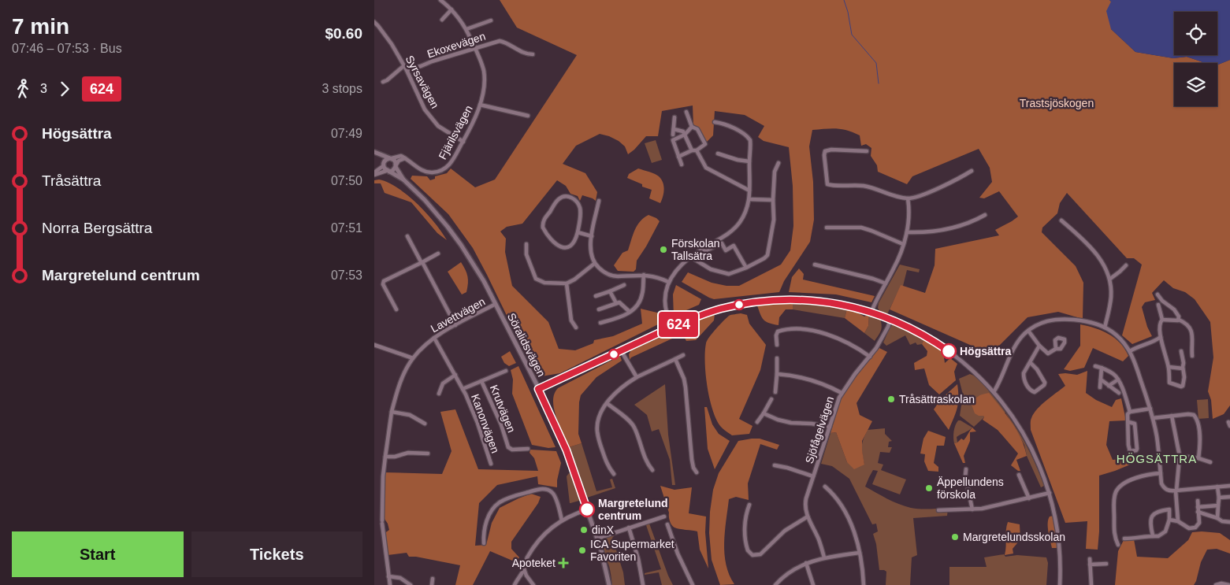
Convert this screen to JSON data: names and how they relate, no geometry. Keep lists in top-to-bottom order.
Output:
{
  "streets": {
    "street": [
      "Ekoxevägen",
      "Syrsavägen",
      "Fjärilsvägen",
      "Lavettvägen",
      "Söralidsvägen",
      "Krutvägen",
      "Kanonvägen",
      "Sjöfågelvägen"
    ]
  },
  "crossings": [
    ["Ekoxevägen", "Syrsavägen"],
    ["Ekoxevägen", "Fjärilsvägen"],
    ["Syrsavägen", "Fjärilsvägen"],
    ["Lavettvägen", "Söralidsvägen"],
    ["Lavettvägen", "Kanonvägen"],
    ["Krutvägen", "Kanonvägen"]
  ],
  "districts": ["HÖGSÄTTRA"],
  "parks": ["Trastsjöskogen"],
  "places": {
    "other": [
      "Förskolan Tallsätra",
      "Högsättra",
      "Tråsättraskolan",
      "Äppellundens förskola",
      "Margretelund centrum",
      "dinX",
      "Margretelundsskolan",
      "ICA Supermarket Favoriten"
    ],
    "health": ["Apoteket"]
  },
  "lines": ["bus line 624"],
  "page": {
    "heading": ["7 min", "07:46 – 07:53 · Bus", "$0.60"],
    "on_map": "624",
    "legs": ["3", "624", "3 stops"],
    "list": [
      {
        "name": "Högsättra",
        "value": "07:49"
      },
      {
        "name": "Tråsättra",
        "value": "07:50"
      },
      {
        "name": "Norra Bergsättra",
        "value": "07:51"
      },
      {
        "name": "Margretelund centrum",
        "value": "07:53"
      }
    ],
    "buttons": ["Start", "Tickets"]
  }
}
